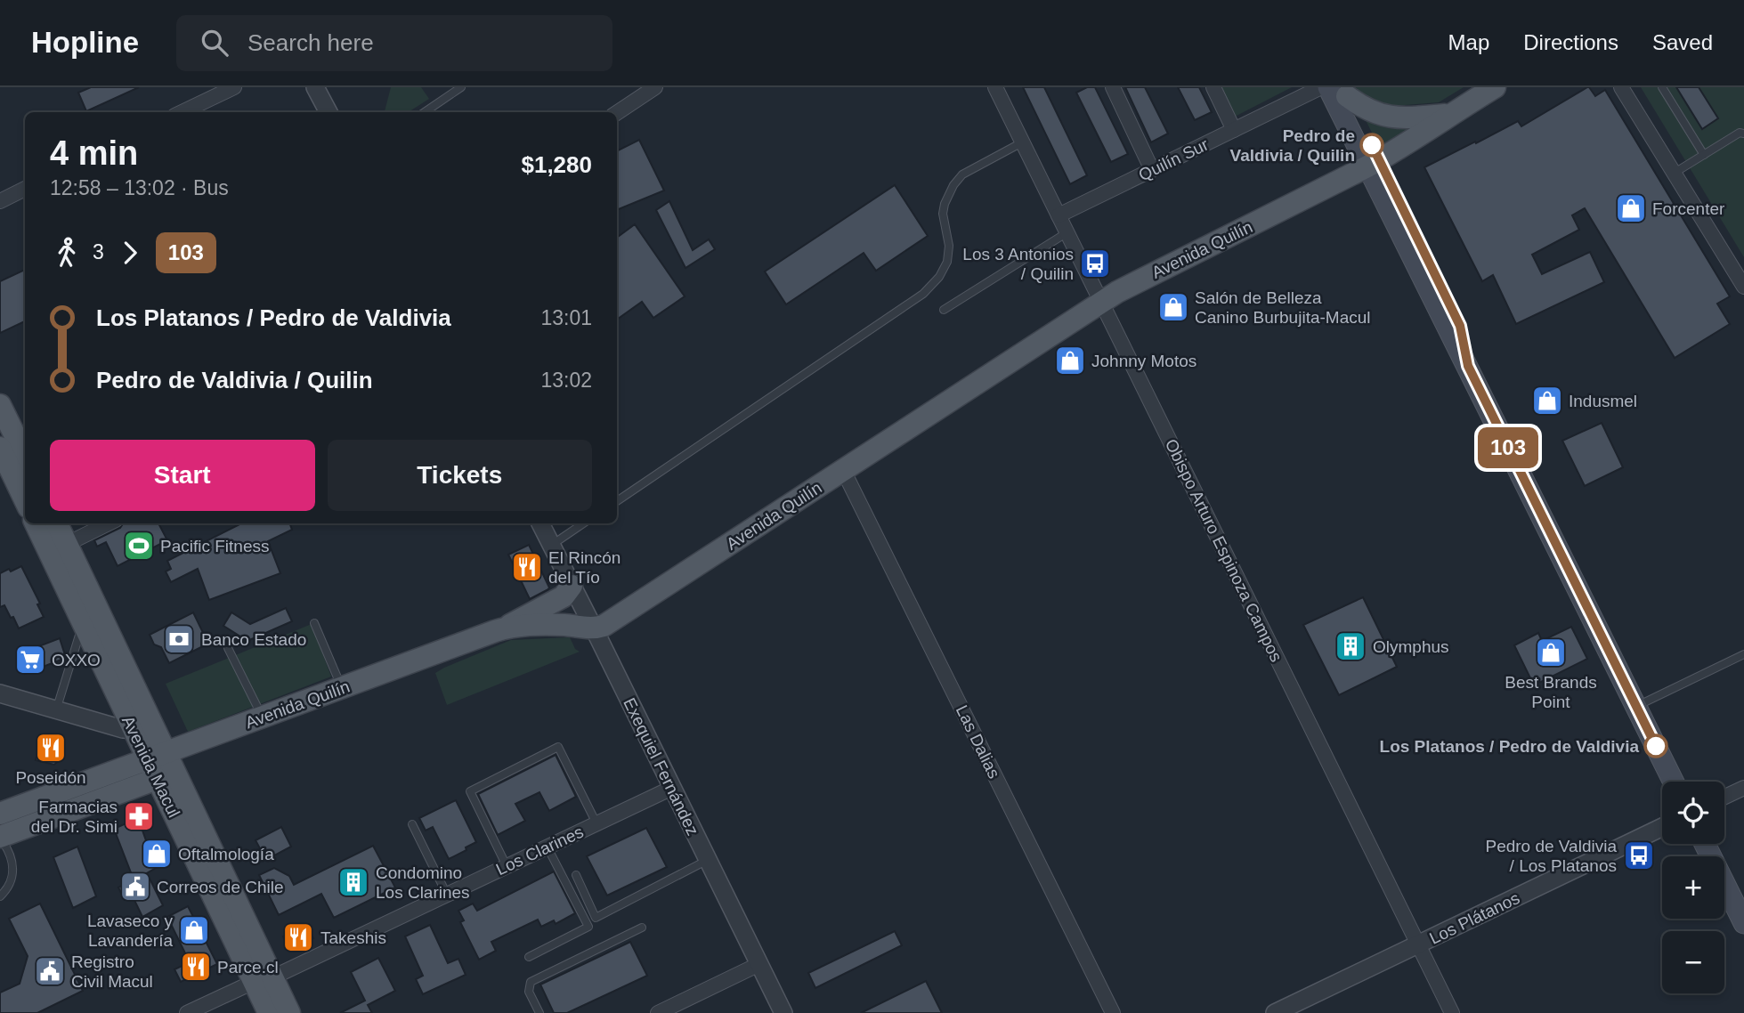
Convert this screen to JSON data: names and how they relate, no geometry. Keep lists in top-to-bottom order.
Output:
{
  "streets": {
    "main road": ["Avenida Quilín", "Avenida Macul"],
    "street": [
      "Quilín Sur",
      "Obispo Arturo Espinoza Campos",
      "Las Dalias",
      "Exequiel Fernández",
      "Los Clarines",
      "Los Plátanos"
    ]
  },
  "crossings": [
    ["Quilín Sur", "Obispo Arturo Espinoza Campos"],
    ["Avenida Quilín", "Obispo Arturo Espinoza Campos"],
    ["Avenida Quilín", "Las Dalias"],
    ["Avenida Quilín", "Avenida Macul"],
    ["Avenida Quilín", "Exequiel Fernández"],
    ["Obispo Arturo Espinoza Campos", "Los Plátanos"],
    ["Avenida Macul", "Los Clarines"],
    ["Exequiel Fernández", "Los Clarines"]
  ],
  "places": {
    "other": ["Pedro de Valdivia / Quilin", "Los Platanos / Pedro de Valdivia"],
    "shop": [
      "Forcenter",
      "Salón de Belleza Canino Burbujita-Macul",
      "Johnny Motos",
      "Indusmel",
      "Best Brands Point",
      "Oftalmología",
      "Lavaseco y Lavandería"
    ],
    "bus stop": ["Los 3 Antonios / Quilin", "Pedro de Valdivia / Los Platanos"],
    "sports": ["Pacific Fitness"],
    "restaurant": [
      "El Rincón del Tío",
      "Poseidón",
      "Takeshis",
      "Parce.cl"
    ],
    "bank": ["Banco Estado"],
    "building": ["Olymphus", "Condomino Los Clarines"],
    "supermarket": ["OXXO"],
    "pharmacy": ["Farmacias del Dr. Simi"],
    "public building": ["Correos de Chile", "Registro Civil Macul"]
  },
  "lines": ["bus line 103"],
  "page": {
    "header": "Hopline",
    "search": "Search here",
    "nav": ["Map", "Directions", "Saved"],
    "on_map": "103",
    "heading": ["4 min", "12:58 – 13:02 · Bus", "$1,280"],
    "legs": ["3", "103"],
    "list": [
      {
        "name": "Los Platanos / Pedro de Valdivia",
        "value": "13:01"
      },
      {
        "name": "Pedro de Valdivia / Quilin",
        "value": "13:02"
      }
    ],
    "buttons": ["Start", "Tickets"],
    "map_buttons": ["+", "−"]
  }
}
